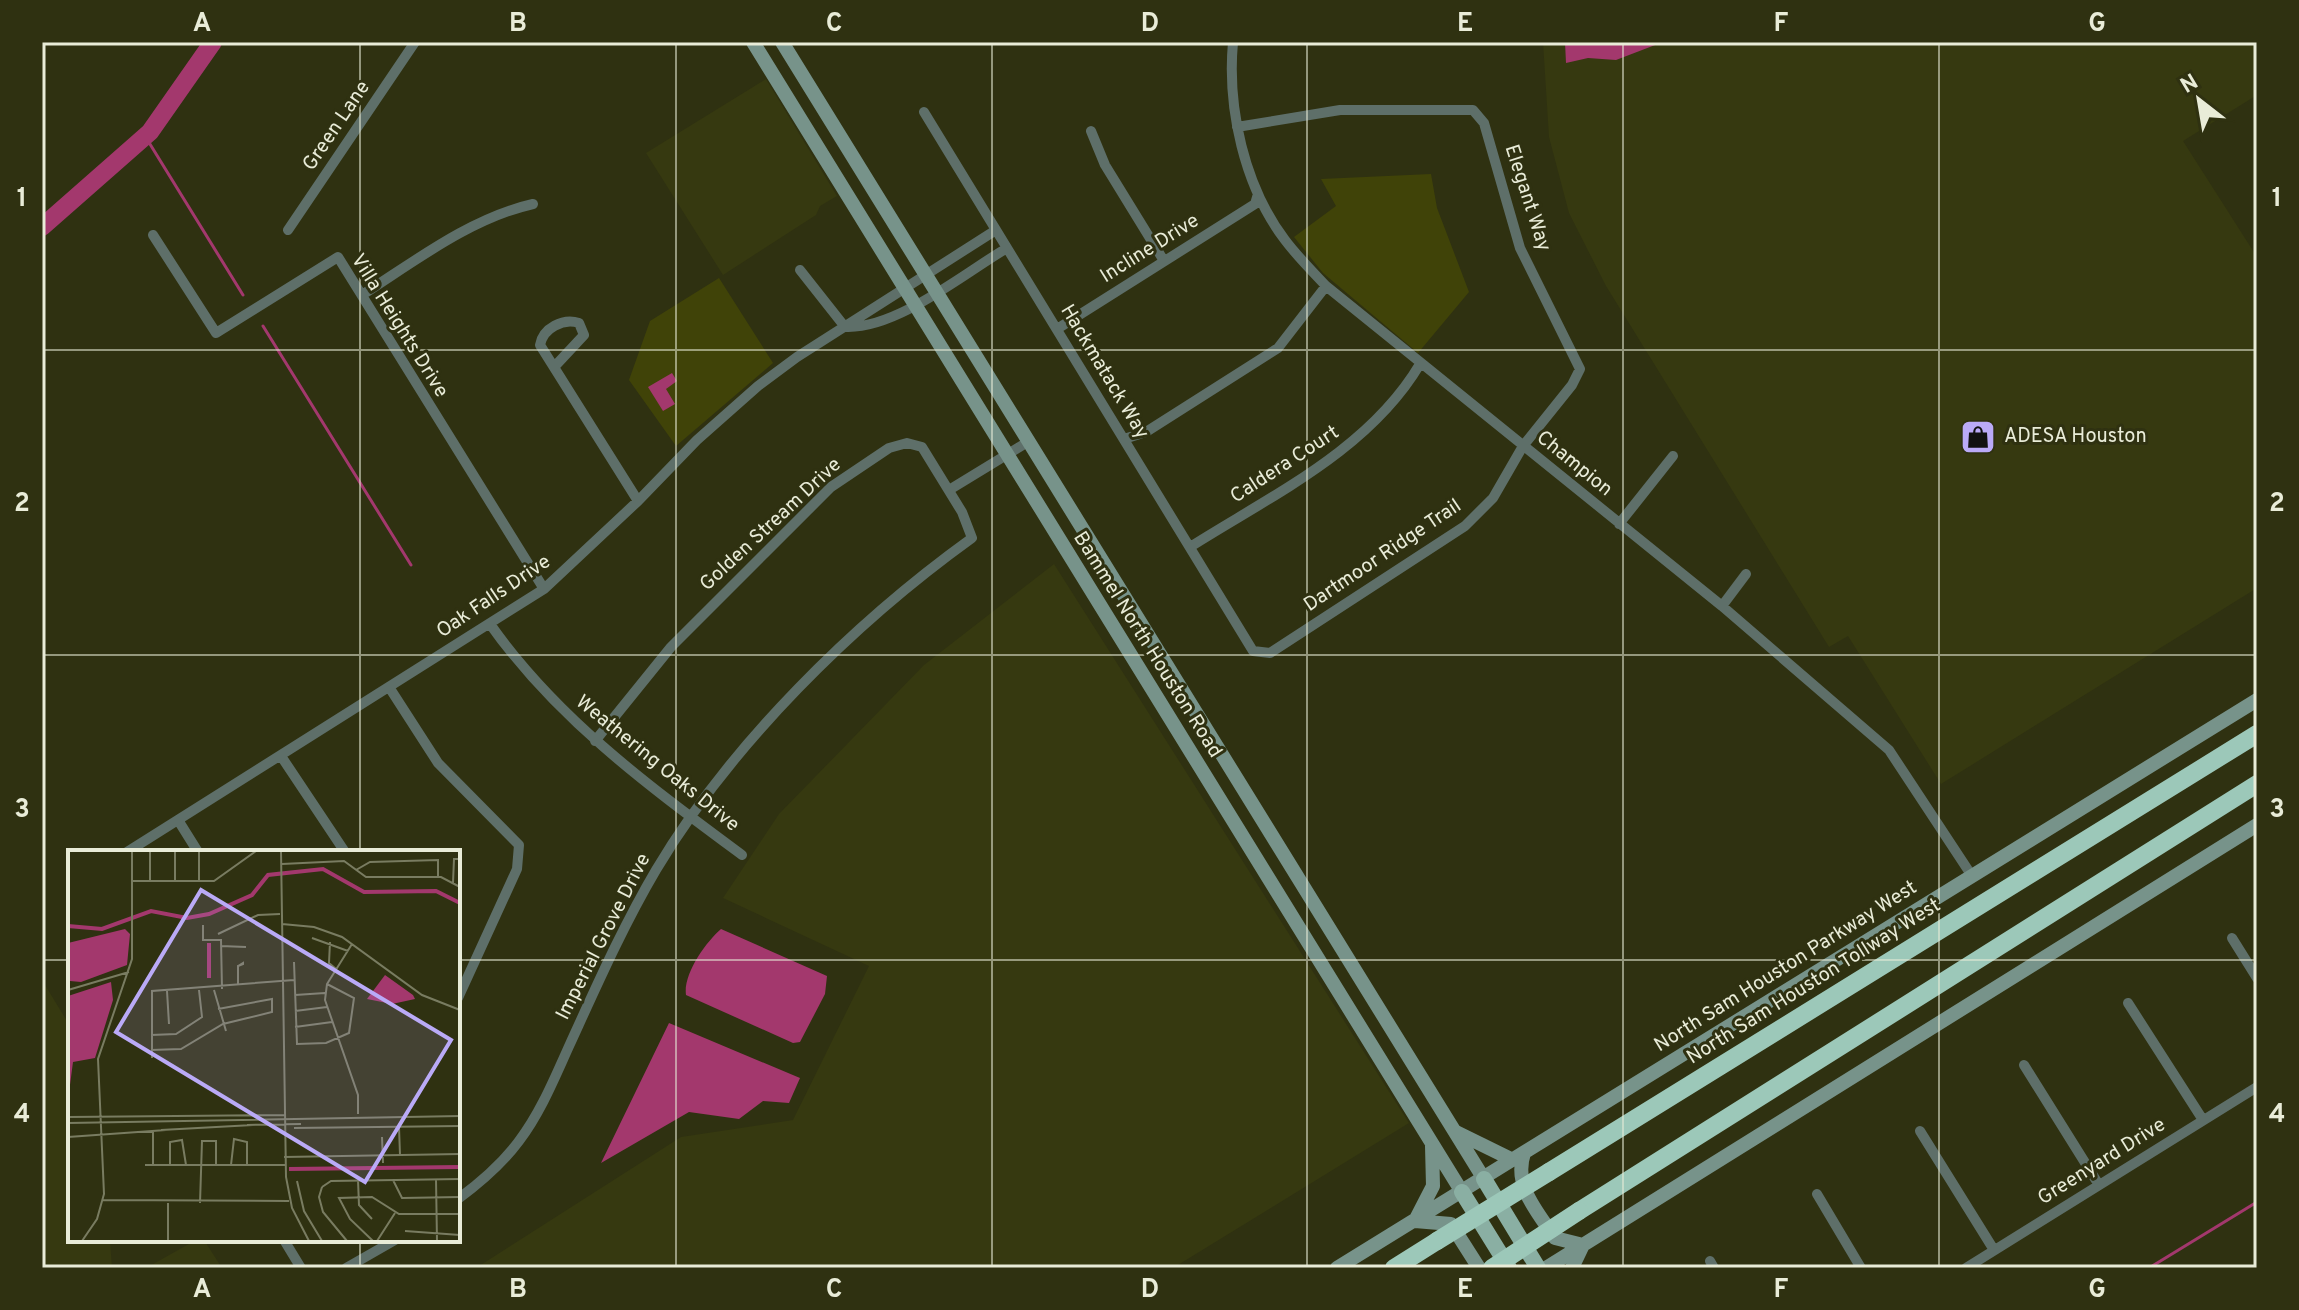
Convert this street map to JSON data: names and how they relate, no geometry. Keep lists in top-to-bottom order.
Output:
{
  "streets": {
    "highway": ["North Sam Houston Tollway West"],
    "main road": ["Bammel North Houston Road", "North Sam Houston Parkway West"],
    "street": [
      "Green Lane",
      "Elegant Way",
      "Incline Drive",
      "Villa Heights Drive",
      "Hackmatack Way",
      "Champion",
      "Caldera Court",
      "Golden Stream Drive",
      "Dartmoor Ridge Trail",
      "Oak Falls Drive",
      "Weathering Oaks Drive",
      "Imperial Grove Drive",
      "Greenyard Drive"
    ]
  },
  "crossings": [
    ["Elegant Way", "Champion"],
    ["Elegant Way", "Dartmoor Ridge Trail"],
    ["Incline Drive", "Hackmatack Way"],
    ["Incline Drive", "Champion"],
    ["Villa Heights Drive", "Oak Falls Drive"],
    ["Hackmatack Way", "Caldera Court"],
    ["Hackmatack Way", "Dartmoor Ridge Trail"],
    ["Hackmatack Way", "Oak Falls Drive"],
    ["Champion", "Caldera Court"],
    ["Champion", "Dartmoor Ridge Trail"],
    ["Champion", "North Sam Houston Parkway West"],
    ["Golden Stream Drive", "Weathering Oaks Drive"],
    ["Golden Stream Drive", "Imperial Grove Drive"],
    ["Oak Falls Drive", "Bammel North Houston Road"],
    ["Oak Falls Drive", "Weathering Oaks Drive"],
    ["Bammel North Houston Road", "North Sam Houston Parkway West"],
    ["Weathering Oaks Drive", "Imperial Grove Drive"]
  ],
  "places": {
    "shop": ["ADESA Houston"]
  },
  "north": "top left",
  "grid": {
    "columns": [
      "A",
      "B",
      "C",
      "D",
      "E",
      "F",
      "G"
    ],
    "rows": [
      "1",
      "2",
      "3",
      "4"
    ]
  }
}
